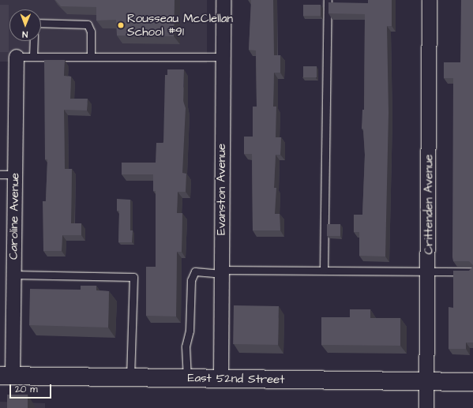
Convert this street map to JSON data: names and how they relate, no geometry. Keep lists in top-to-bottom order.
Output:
{
  "streets": {
    "street": [
      "Evanston Avenue",
      "Crittenden Avenue",
      "Caroline Avenue",
      "East 52nd Street"
    ]
  },
  "crossings": [
    ["Evanston Avenue", "East 52nd Street"],
    ["Crittenden Avenue", "East 52nd Street"],
    ["Caroline Avenue", "East 52nd Street"]
  ],
  "places": ["Rousseau McClellan School #91"],
  "scale_bar": "20 m",
  "north": "bottom"
}
